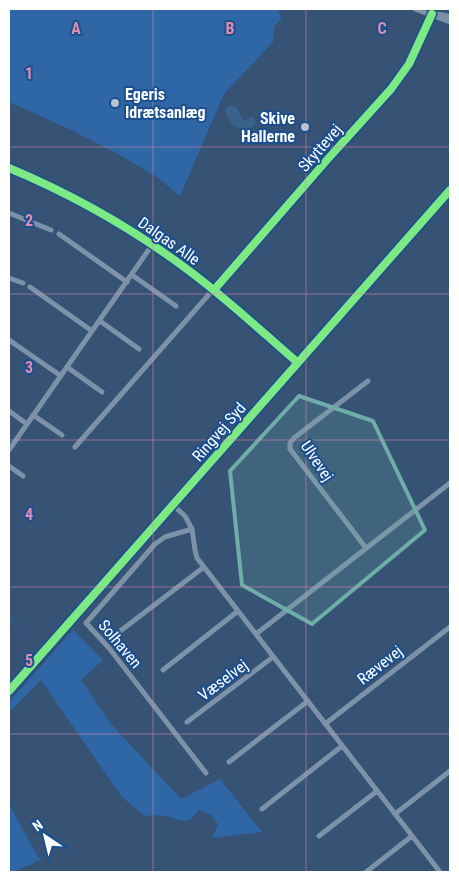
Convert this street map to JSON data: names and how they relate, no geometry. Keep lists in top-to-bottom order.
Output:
{
  "streets": {
    "main road": ["Ringvej Syd"],
    "street": [
      "Skyttevej",
      "Dalgas Alle",
      "Ulvevej",
      "Solhaven",
      "Rævevej",
      "Væselvej"
    ]
  },
  "crossings": [
    ["Skyttevej", "Dalgas Alle"],
    ["Dalgas Alle", "Ringvej Syd"]
  ],
  "places": ["Egeris Idrætsanlæg", "Skive Hallerne"],
  "north": "top left",
  "grid": {
    "columns": ["A", "B", "C"],
    "rows": [
      "1",
      "2",
      "3",
      "4",
      "5"
    ]
  }
}
